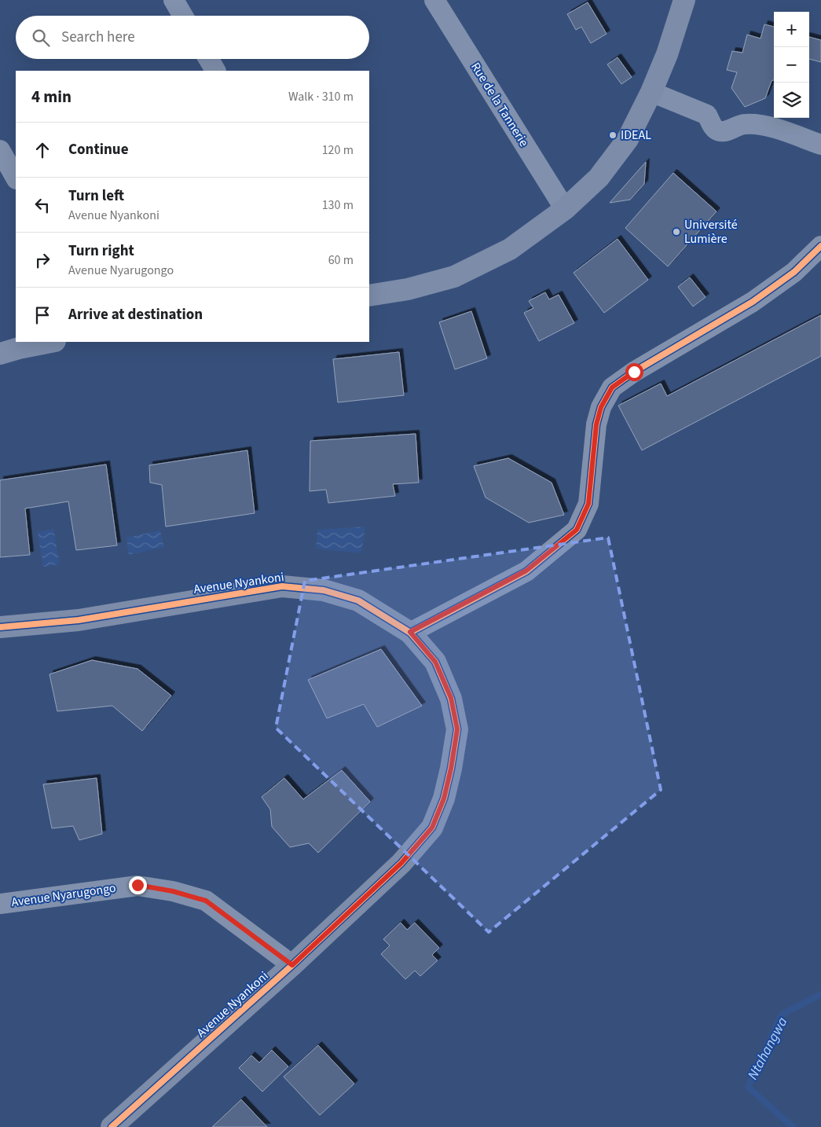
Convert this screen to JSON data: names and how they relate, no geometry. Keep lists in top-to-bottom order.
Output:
{
  "streets": {
    "street": ["Rue de la Tannerie", "Avenue Nyankoni", "Avenue Nyarugongo"]
  },
  "crossings": [
    ["Avenue Nyankoni", "Avenue Nyarugongo"]
  ],
  "water": ["Ntahangwa"],
  "places": ["IDEAL", "Université Lumière"],
  "page": {
    "map_buttons": ["+", "−"],
    "search": "Search here",
    "heading": ["4 min", "Walk · 310 m"],
    "list": [
      ["Continue", "120 m"],
      ["Turn left", "Avenue Nyankoni", "130 m"],
      ["Turn right", "Avenue Nyarugongo", "60 m"],
      "Arrive at destination"
    ]
  }
}
